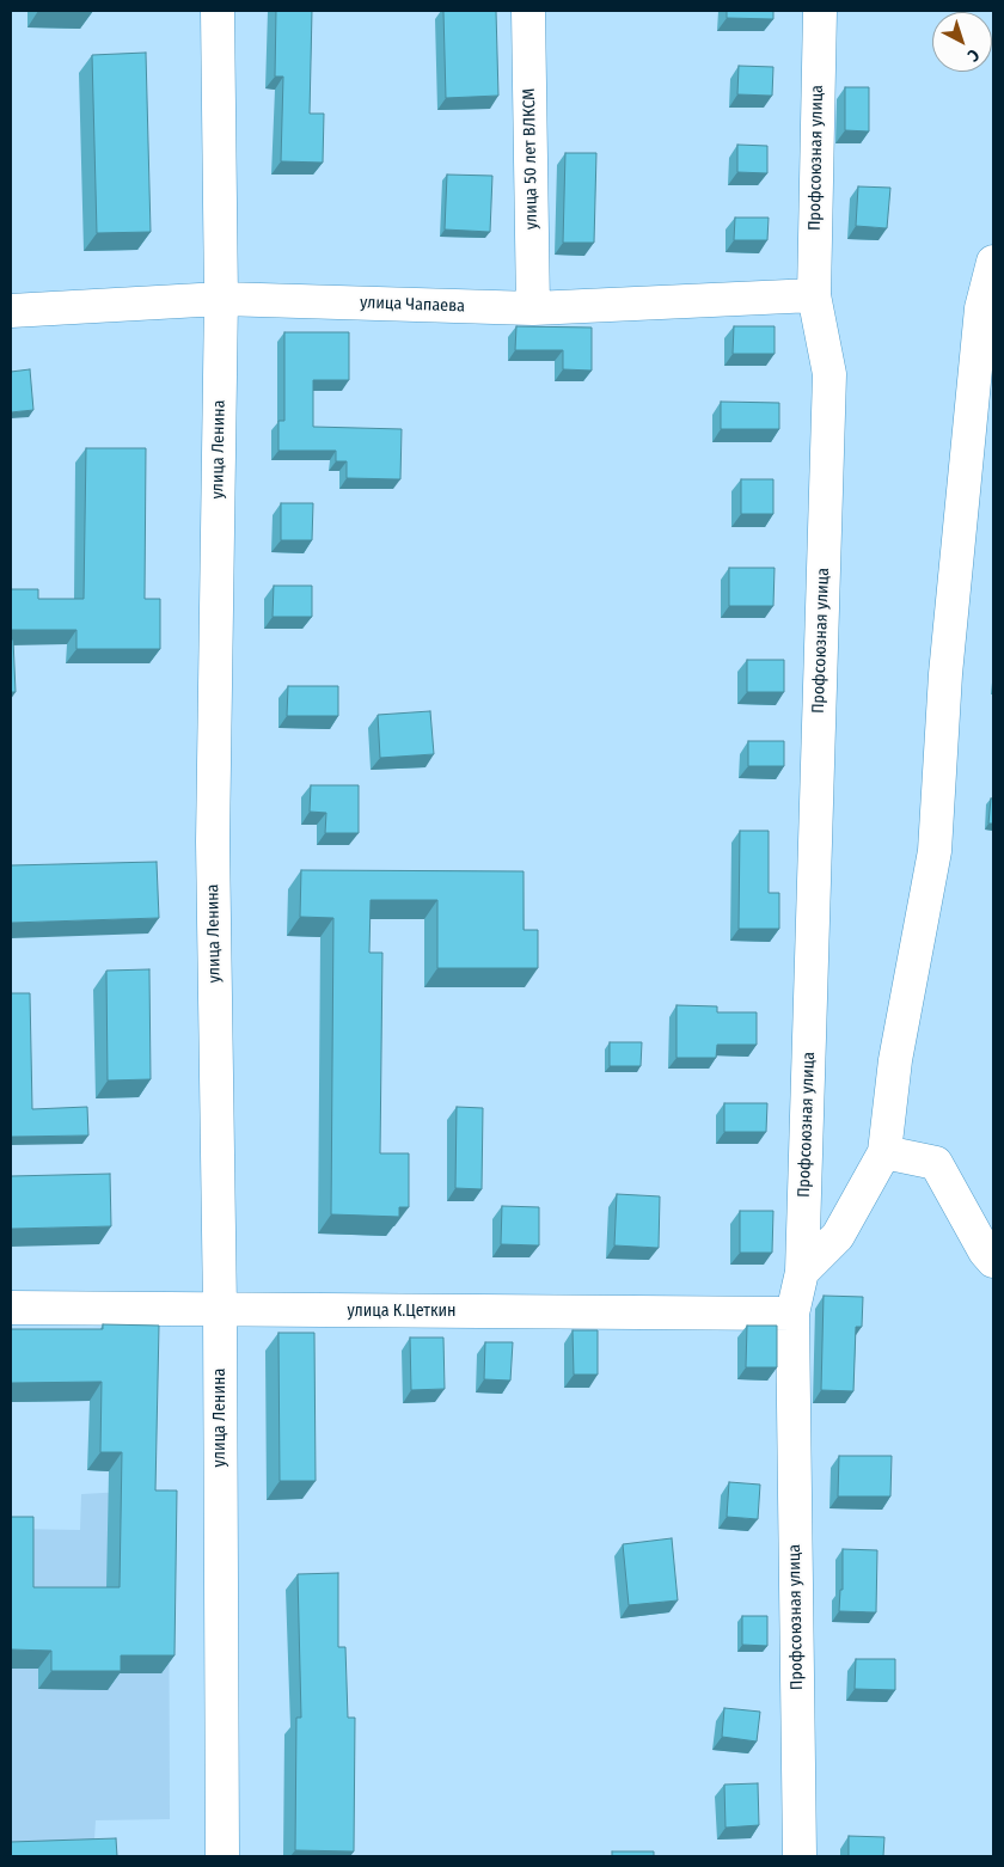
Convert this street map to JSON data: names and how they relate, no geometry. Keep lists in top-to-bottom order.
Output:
{
  "streets": {
    "street": [
      "Профсоюзная улица",
      "улица 50 лет ВЛКСМ",
      "улица Чапаева",
      "улица Ленина",
      "улица К.Цеткин"
    ]
  },
  "crossings": [
    ["Профсоюзная улица", "улица Чапаева"],
    ["Профсоюзная улица", "улица К.Цеткин"],
    ["улица 50 лет ВЛКСМ", "улица Чапаева"],
    ["улица Чапаева", "улица Ленина"],
    ["улица Ленина", "улица К.Цеткин"]
  ],
  "north": "bottom right"
}
